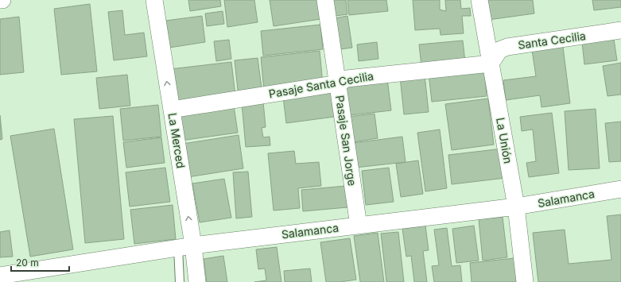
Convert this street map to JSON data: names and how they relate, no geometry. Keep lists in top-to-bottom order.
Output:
{
  "streets": {
    "street": [
      "Santa Cecilia",
      "Pasaje Santa Cecilia",
      "La Merced",
      "Pasaje San Jorge",
      "La Unión",
      "Salamanca"
    ]
  },
  "crossings": [
    ["Santa Cecilia", "Pasaje Santa Cecilia"],
    ["Santa Cecilia", "La Unión"],
    ["Pasaje Santa Cecilia", "La Merced"],
    ["Pasaje Santa Cecilia", "Pasaje San Jorge"],
    ["Pasaje Santa Cecilia", "La Unión"],
    ["La Merced", "Salamanca"],
    ["Pasaje San Jorge", "Salamanca"],
    ["La Unión", "Salamanca"]
  ],
  "one_way": ["La Merced"],
  "scale_bar": "20 m"
}
